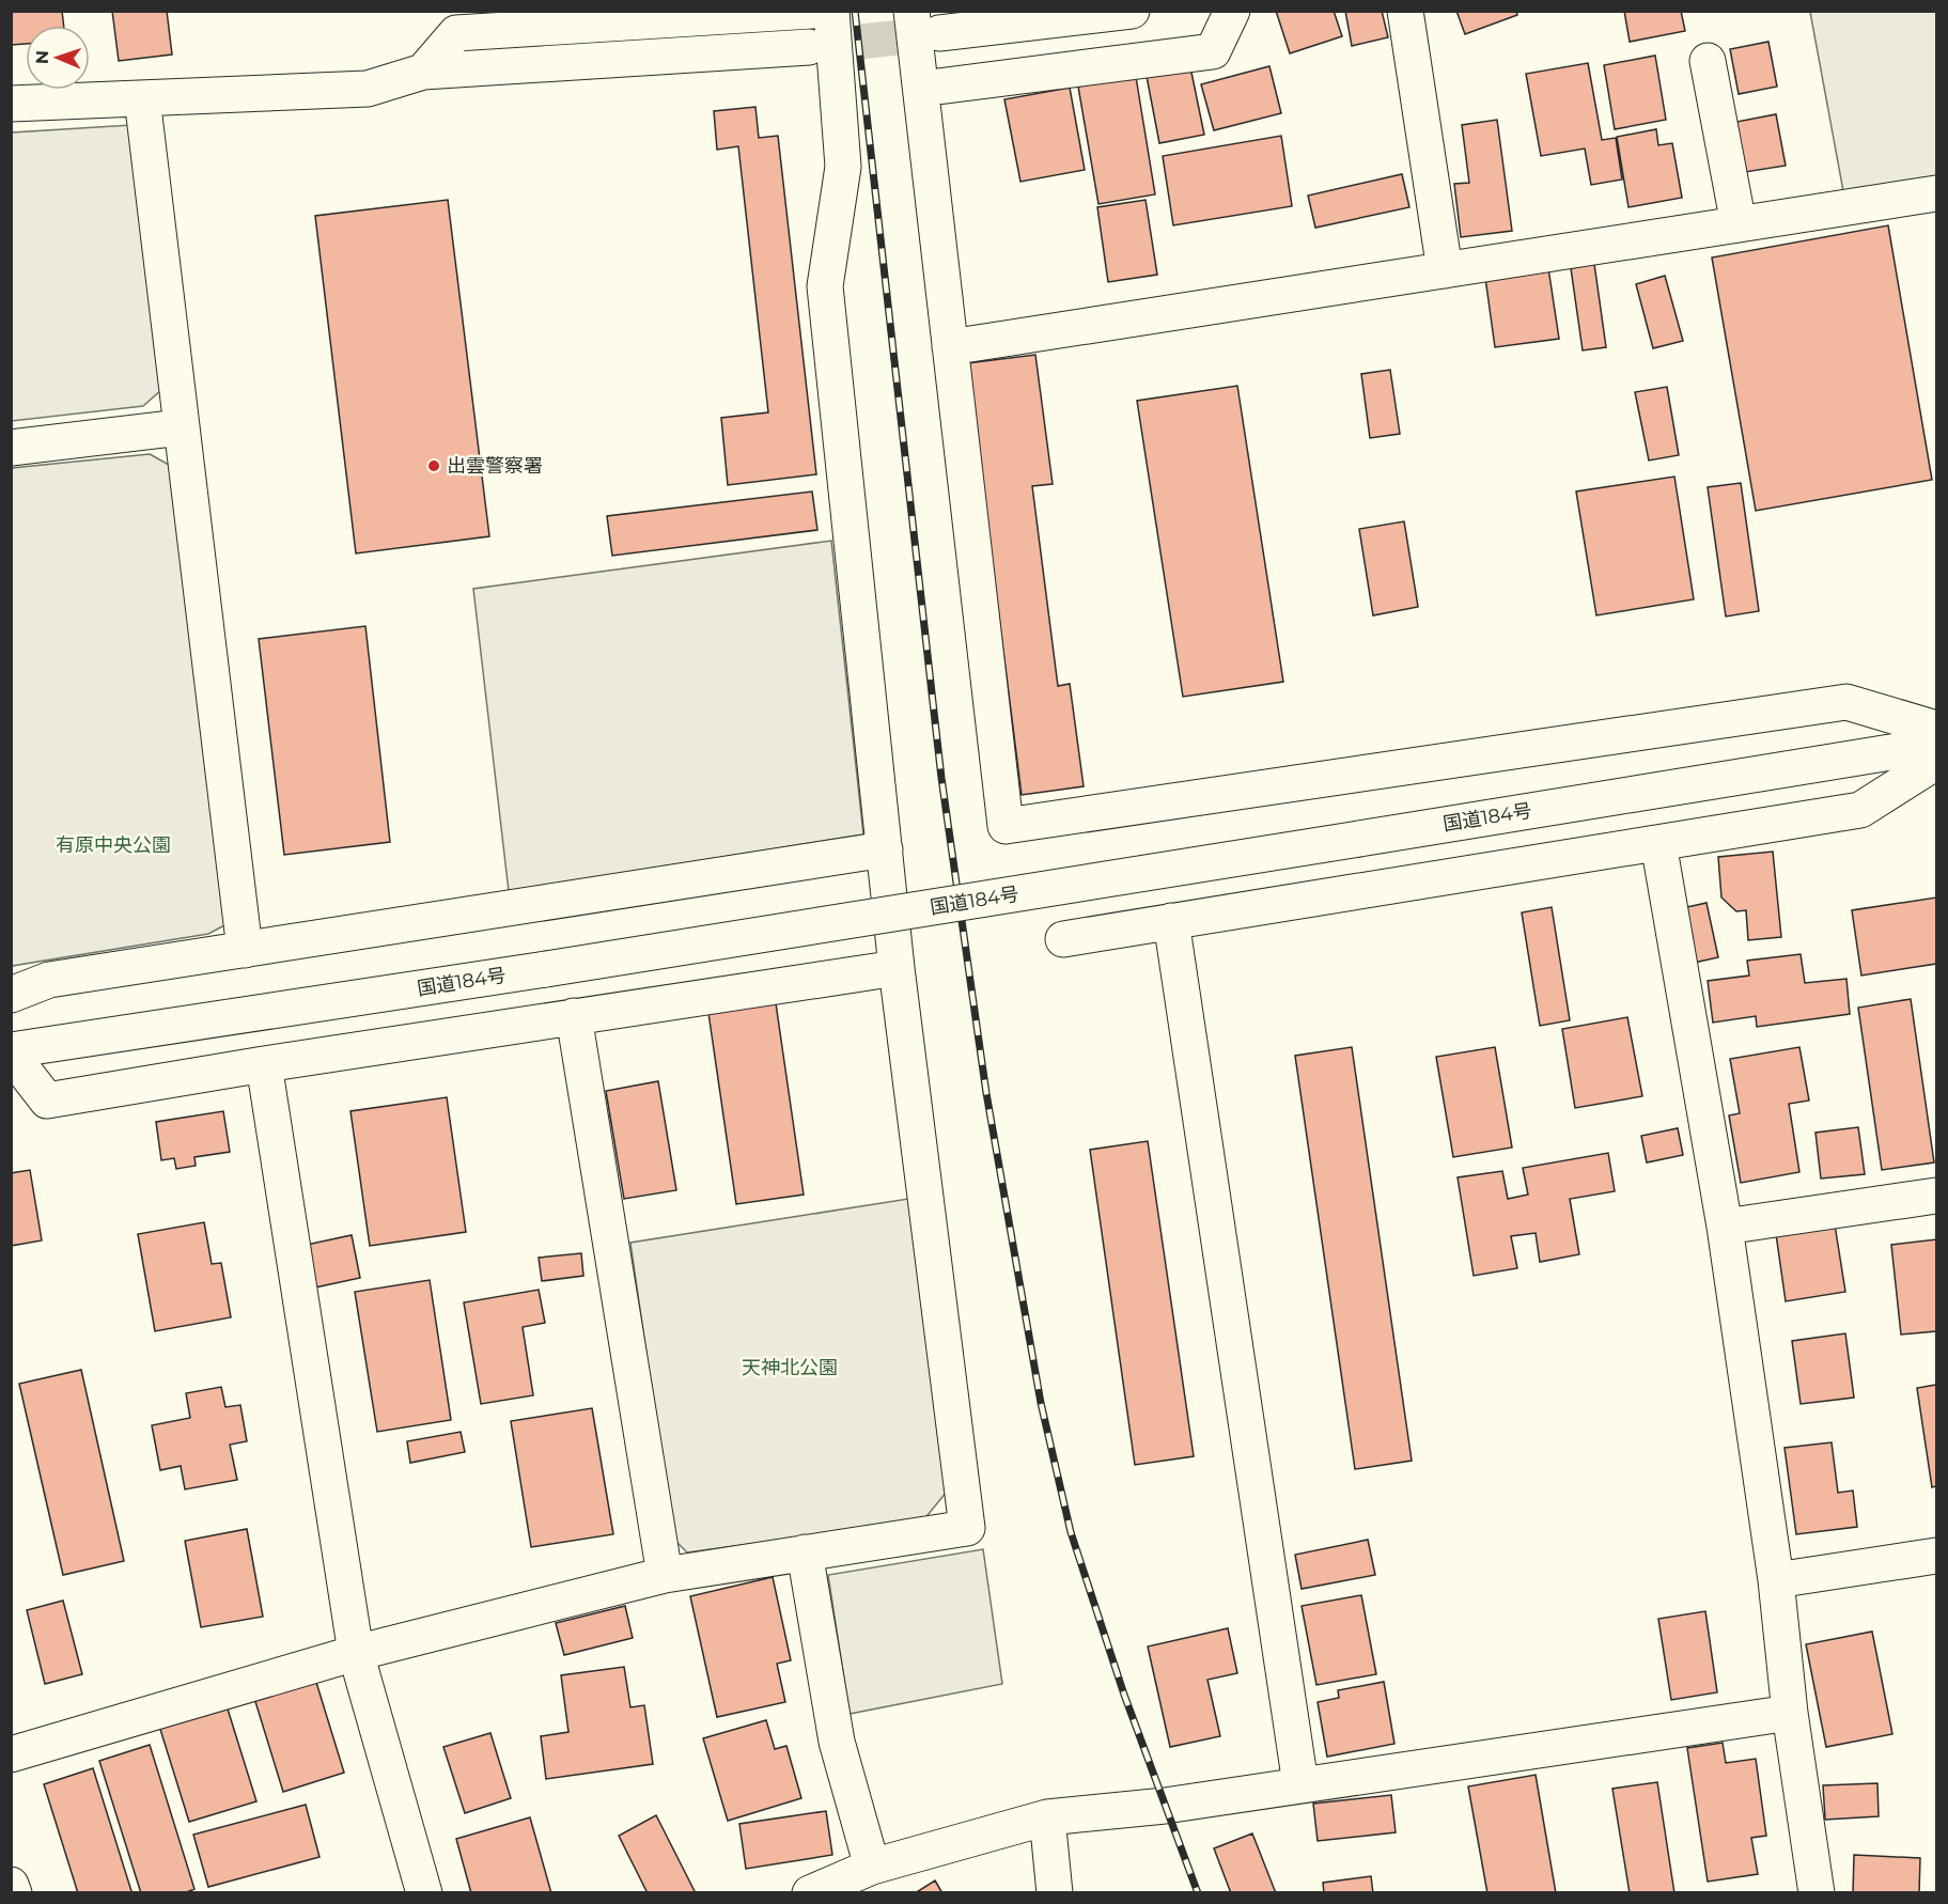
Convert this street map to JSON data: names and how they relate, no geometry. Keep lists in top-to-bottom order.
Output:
{
  "streets": {
    "main road": ["国道184号"]
  },
  "parks": ["有原中央公園", "天神北公園"],
  "places": ["出雲警察署"],
  "north": "left"
}
